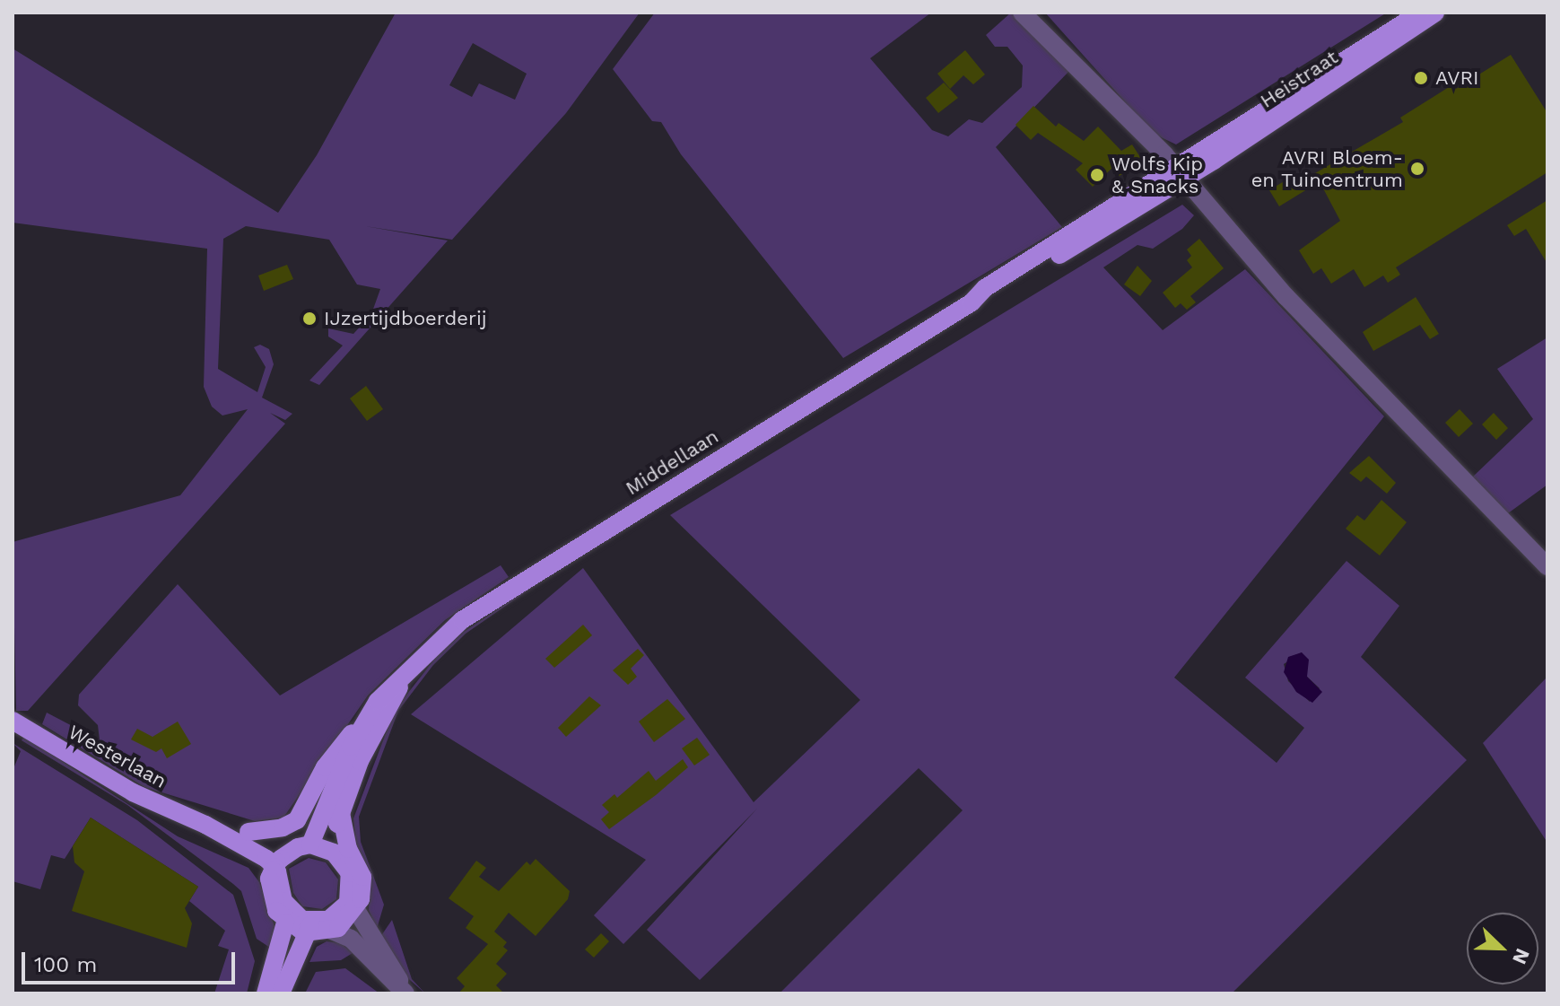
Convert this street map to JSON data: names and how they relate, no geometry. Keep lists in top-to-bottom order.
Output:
{
  "streets": {
    "main road": ["Heistraat", "Middellaan", "Westerlaan"]
  },
  "crossings": [
    ["Heistraat", "Middellaan"],
    ["Middellaan", "Westerlaan"]
  ],
  "places": [
    "AVRI",
    "AVRI Bloem- en Tuincentrum",
    "Wolfs Kip & Snacks",
    "IJzertijdboerderij"
  ],
  "scale_bar": "100 m",
  "north": "bottom right"
}
